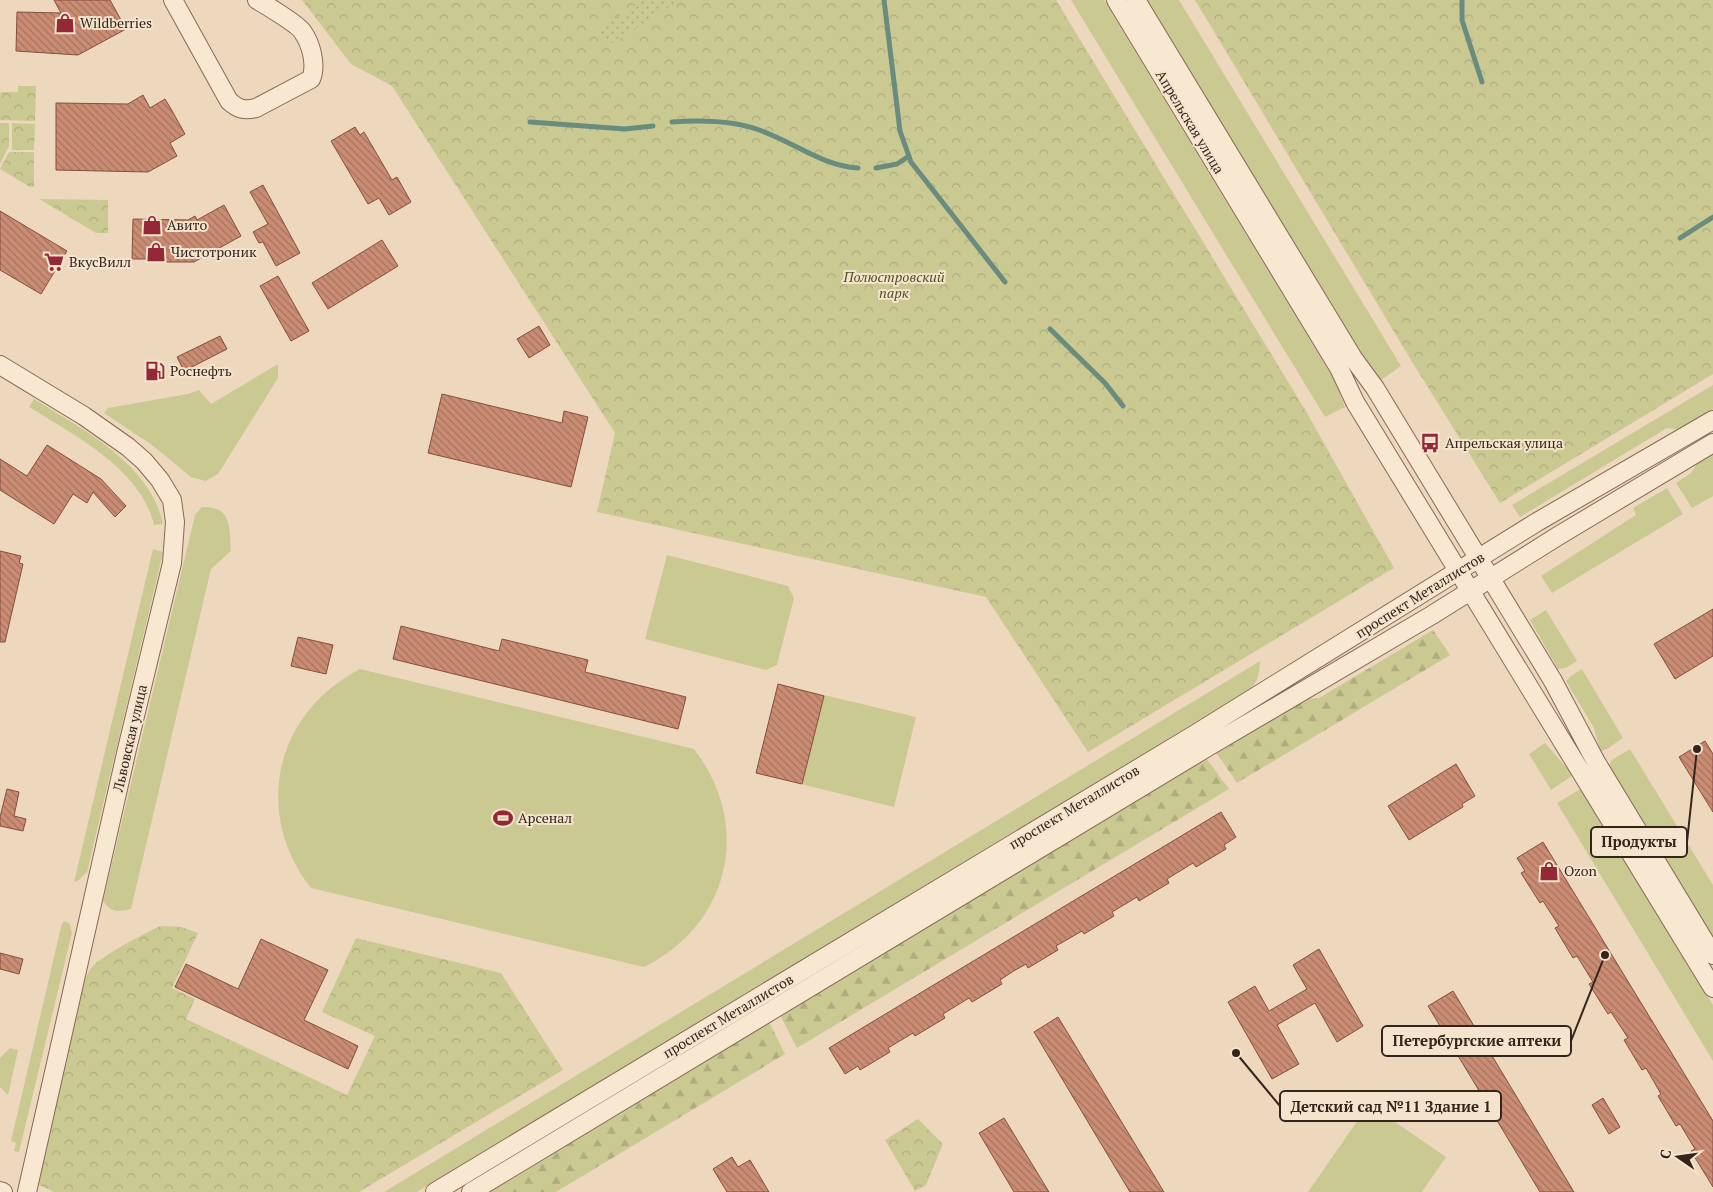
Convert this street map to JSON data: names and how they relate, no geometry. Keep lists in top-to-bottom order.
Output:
{
  "streets": {
    "street": ["Апрельская улица", "проспект Металлистов", "Львовская улица"]
  },
  "crossings": [
    ["Апрельская улица", "проспект Металлистов"]
  ],
  "parks": ["Полюстровский парк"],
  "places": {
    "shop": [
      "Wildberries",
      "Авито",
      "Чистотроник",
      "Ozon"
    ],
    "supermarket": ["ВкусВилл"],
    "fuel station": ["Роснефть"],
    "bus stop": ["Апрельская улица"],
    "other": ["Продукты", "Петербургские аптеки", "Детский сад №11 Здание 1"],
    "sports": ["Арсенал"]
  },
  "north": "left"
}
